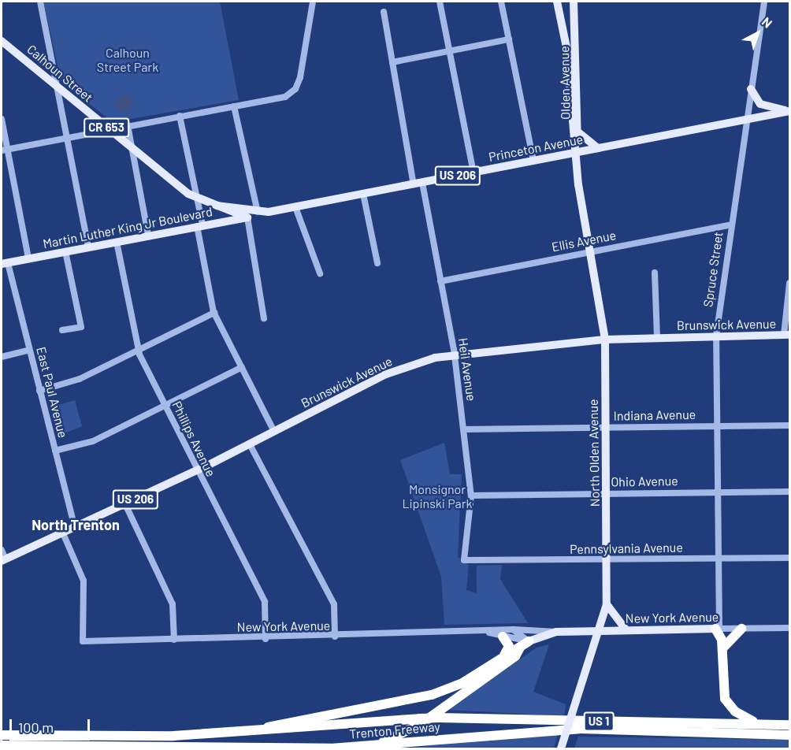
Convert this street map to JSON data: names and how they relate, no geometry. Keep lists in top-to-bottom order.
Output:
{
  "streets": {
    "highway": ["US 1", "Trenton Freeway"],
    "main road": [
      "Calhoun Street",
      "Olden Avenue",
      "CR 653",
      "Princeton Avenue",
      "US 206",
      "Martin Luther King Jr Boulevard",
      "Brunswick Avenue",
      "North Olden Avenue",
      "New York Avenue"
    ],
    "street": [
      "Ellis Avenue",
      "Spruce Street",
      "Heil Avenue",
      "East Paul Avenue",
      "Indiana Avenue",
      "Phillips Avenue",
      "Ohio Avenue",
      "Pennsylvania Avenue"
    ]
  },
  "crossings": [
    ["Calhoun Street", "Princeton Avenue"],
    ["Calhoun Street", "Martin Luther King Jr Boulevard"],
    ["Olden Avenue", "Princeton Avenue"],
    ["Olden Avenue", "North Olden Avenue"],
    ["Princeton Avenue", "Martin Luther King Jr Boulevard"],
    ["Princeton Avenue", "Spruce Street"],
    ["Princeton Avenue", "Heil Avenue"],
    ["Princeton Avenue", "North Olden Avenue"],
    ["Martin Luther King Jr Boulevard", "East Paul Avenue"],
    ["Martin Luther King Jr Boulevard", "Phillips Avenue"],
    ["Ellis Avenue", "Spruce Street"],
    ["Ellis Avenue", "Heil Avenue"],
    ["Ellis Avenue", "North Olden Avenue"],
    ["Spruce Street", "Brunswick Avenue"],
    ["Spruce Street", "Indiana Avenue"],
    ["Spruce Street", "Ohio Avenue"],
    ["Spruce Street", "Pennsylvania Avenue"],
    ["Spruce Street", "New York Avenue"],
    ["Brunswick Avenue", "Heil Avenue"],
    ["Brunswick Avenue", "East Paul Avenue"],
    ["Brunswick Avenue", "Phillips Avenue"],
    ["Brunswick Avenue", "North Olden Avenue"],
    ["Brunswick Avenue", "New York Avenue"],
    ["Heil Avenue", "Indiana Avenue"],
    ["Heil Avenue", "Ohio Avenue"],
    ["Heil Avenue", "Pennsylvania Avenue"],
    ["Indiana Avenue", "North Olden Avenue"],
    ["Phillips Avenue", "New York Avenue"],
    ["North Olden Avenue", "Ohio Avenue"],
    ["North Olden Avenue", "Pennsylvania Avenue"],
    ["North Olden Avenue", "New York Avenue"]
  ],
  "districts": ["North Trenton"],
  "parks": ["Calhoun Street Park", "Monsignor Lipinski Park"],
  "scale_bar": "100 m",
  "north": "top right"
}
